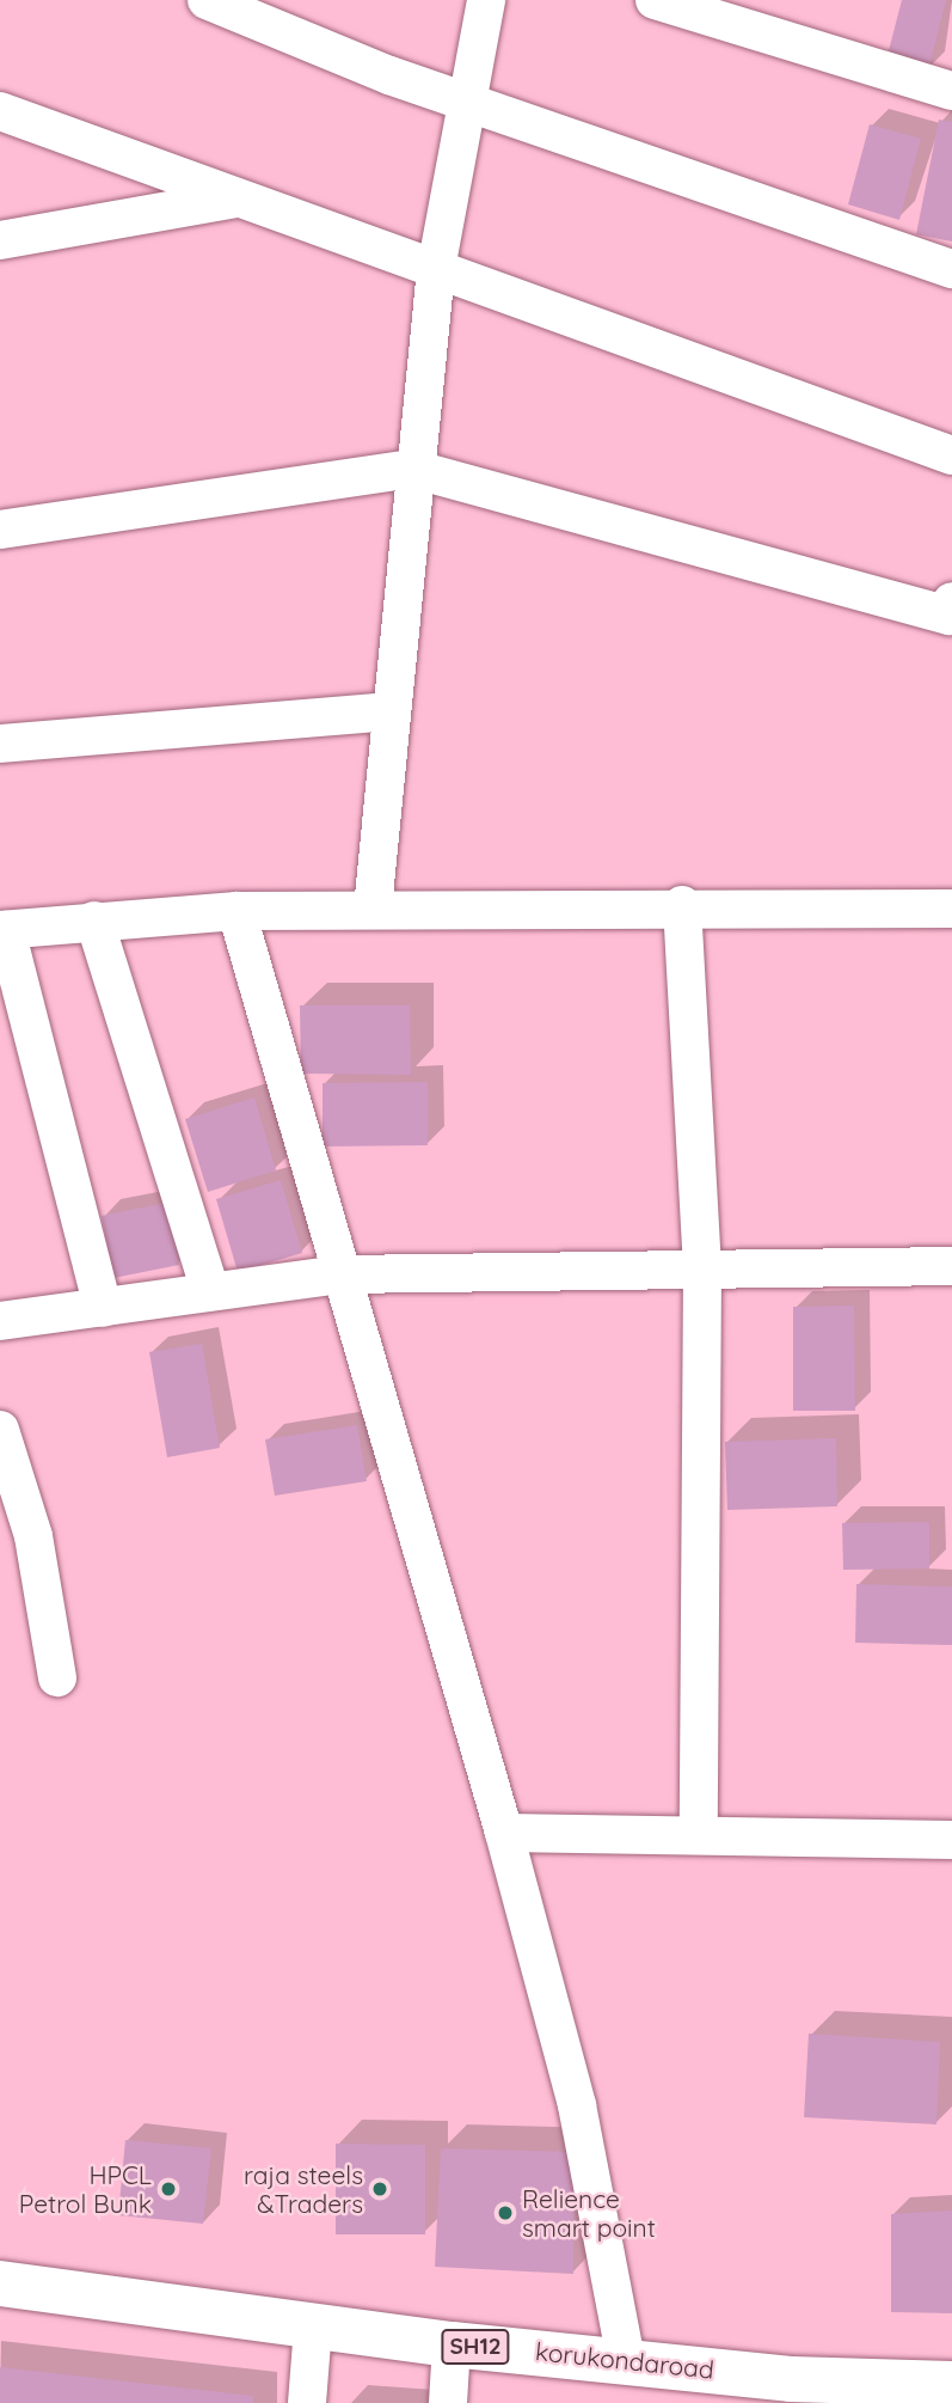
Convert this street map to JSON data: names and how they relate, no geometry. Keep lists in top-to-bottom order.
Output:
{
  "streets": {
    "main road": ["SH12", "korukondaroad"]
  },
  "places": ["HPCL Petrol Bunk", "raja steels &Traders", "Relience smart point"]
}
